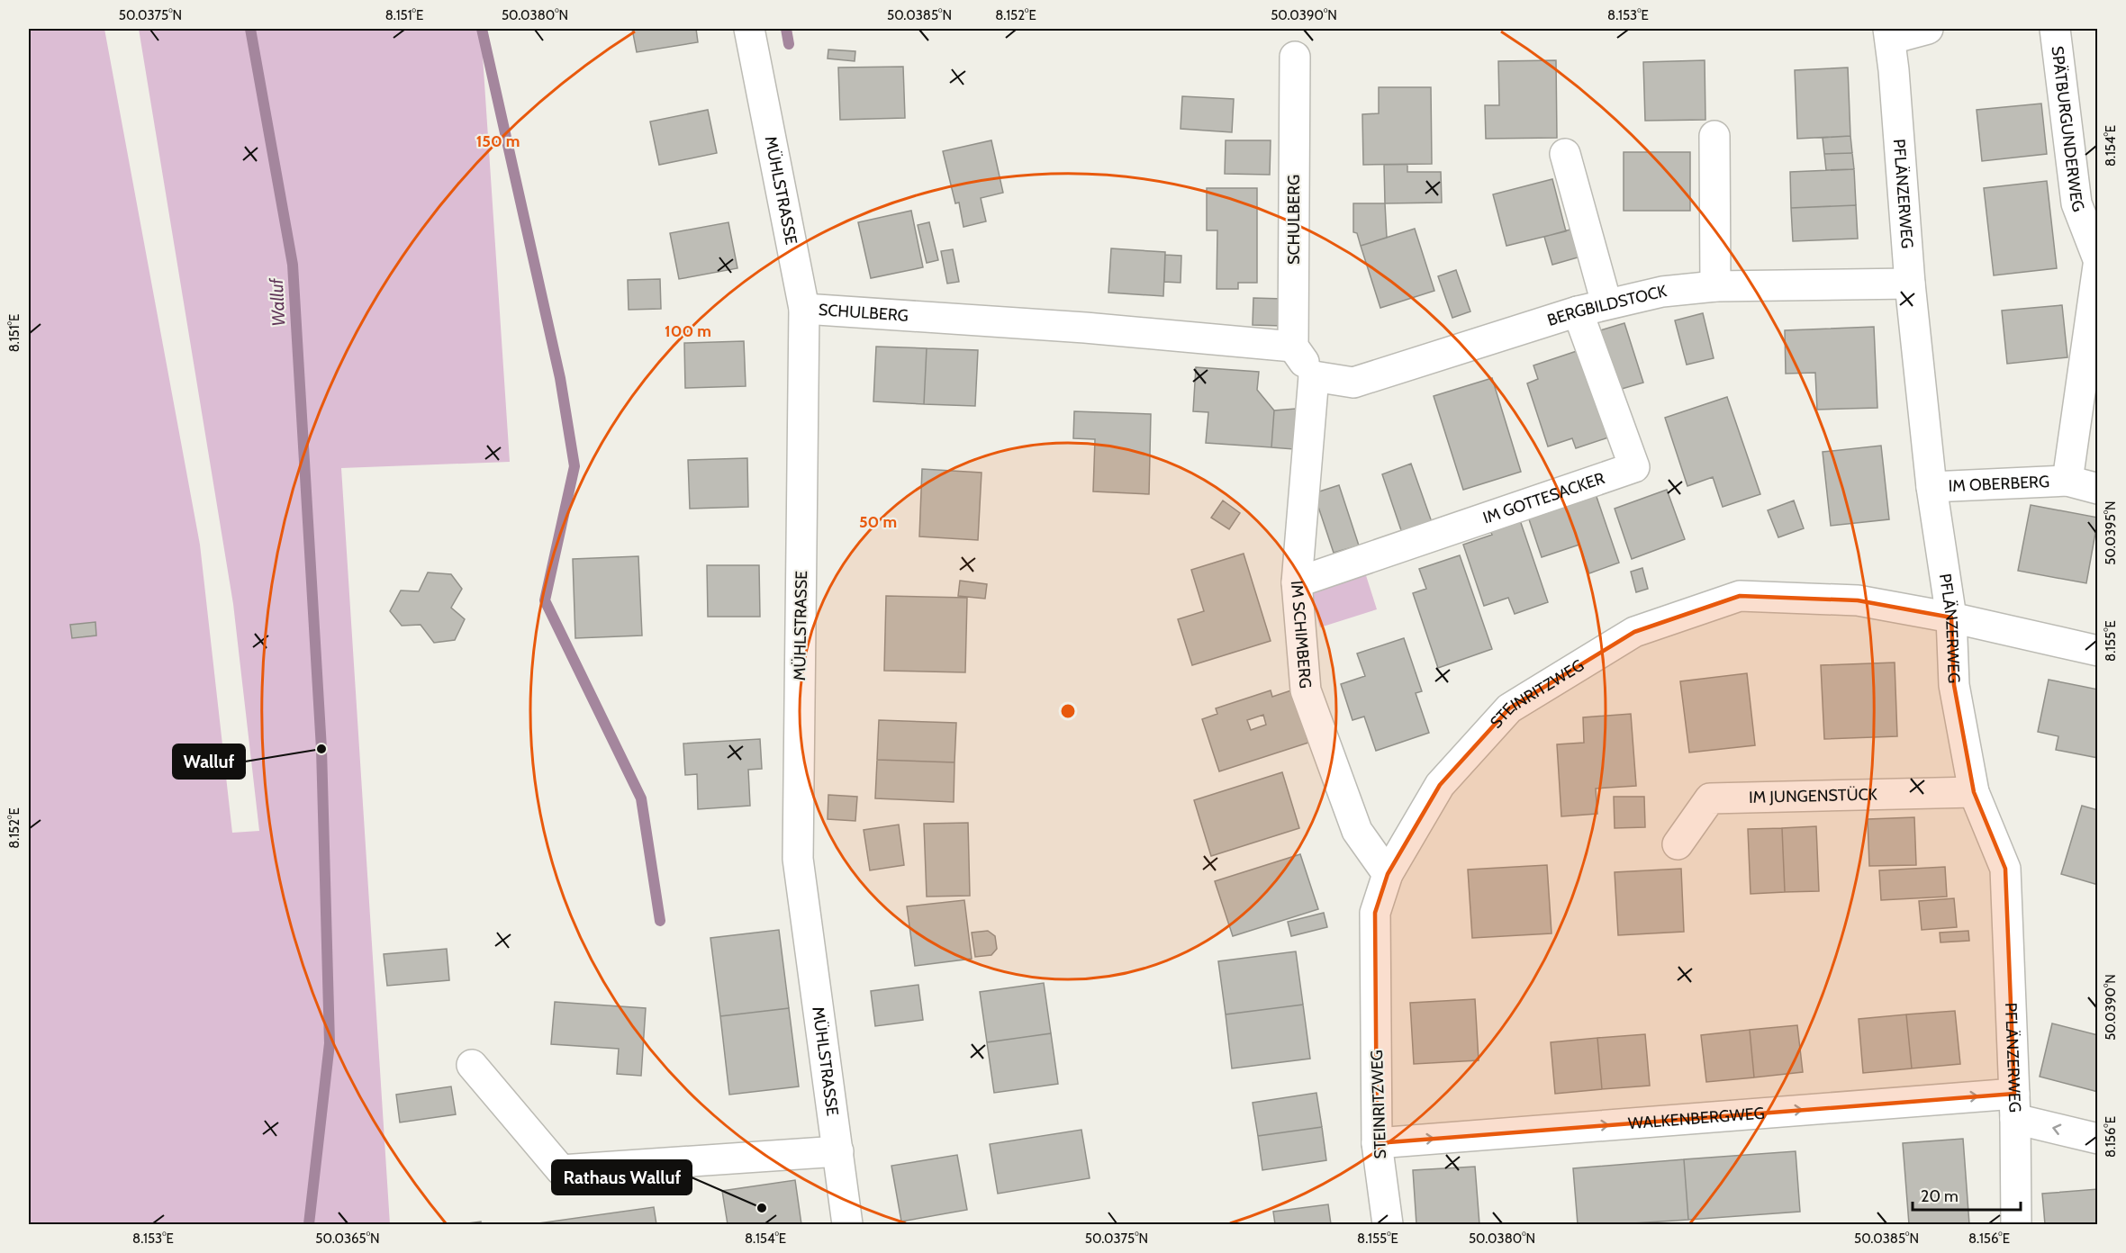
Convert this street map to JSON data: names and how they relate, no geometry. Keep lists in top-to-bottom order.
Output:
{
  "streets": {
    "street": [
      "SPÄTBURGUNDERWEG",
      "MÜHLSTRASSE",
      "PFLÄNZERWEG",
      "SCHULBERG",
      "BERGBILDSTOCK",
      "IM OBERBERG",
      "IM GOTTESACKER",
      "IM SCHIMBERG",
      "STEINRITZWEG",
      "IM JUNGENSTÜCK",
      "WALKENBERGWEG"
    ]
  },
  "crossings": [
    ["MÜHLSTRASSE", "SCHULBERG"],
    ["PFLÄNZERWEG", "BERGBILDSTOCK"],
    ["PFLÄNZERWEG", "IM OBERBERG"],
    ["PFLÄNZERWEG", "STEINRITZWEG"],
    ["PFLÄNZERWEG", "IM JUNGENSTÜCK"],
    ["PFLÄNZERWEG", "WALKENBERGWEG"],
    ["BERGBILDSTOCK", "IM GOTTESACKER"],
    ["BERGBILDSTOCK", "IM SCHIMBERG"],
    ["IM GOTTESACKER", "IM SCHIMBERG"],
    ["IM SCHIMBERG", "STEINRITZWEG"],
    ["STEINRITZWEG", "WALKENBERGWEG"]
  ],
  "water": ["Walluf"],
  "places": ["Walluf", "Rathaus Walluf"],
  "scale_bar": "20 m",
  "coordinates": [
    "50.0375°N",
    "8.151°E",
    "50.0380°N",
    "50.0385°N",
    "8.152°E",
    "50.0390°N",
    "8.153°E",
    "8.154°E",
    "50.0395°N",
    "8.155°E",
    "8.156°E",
    "50.0365°N"
  ],
  "rings": ["150 m", "100 m", "50 m"]
}
